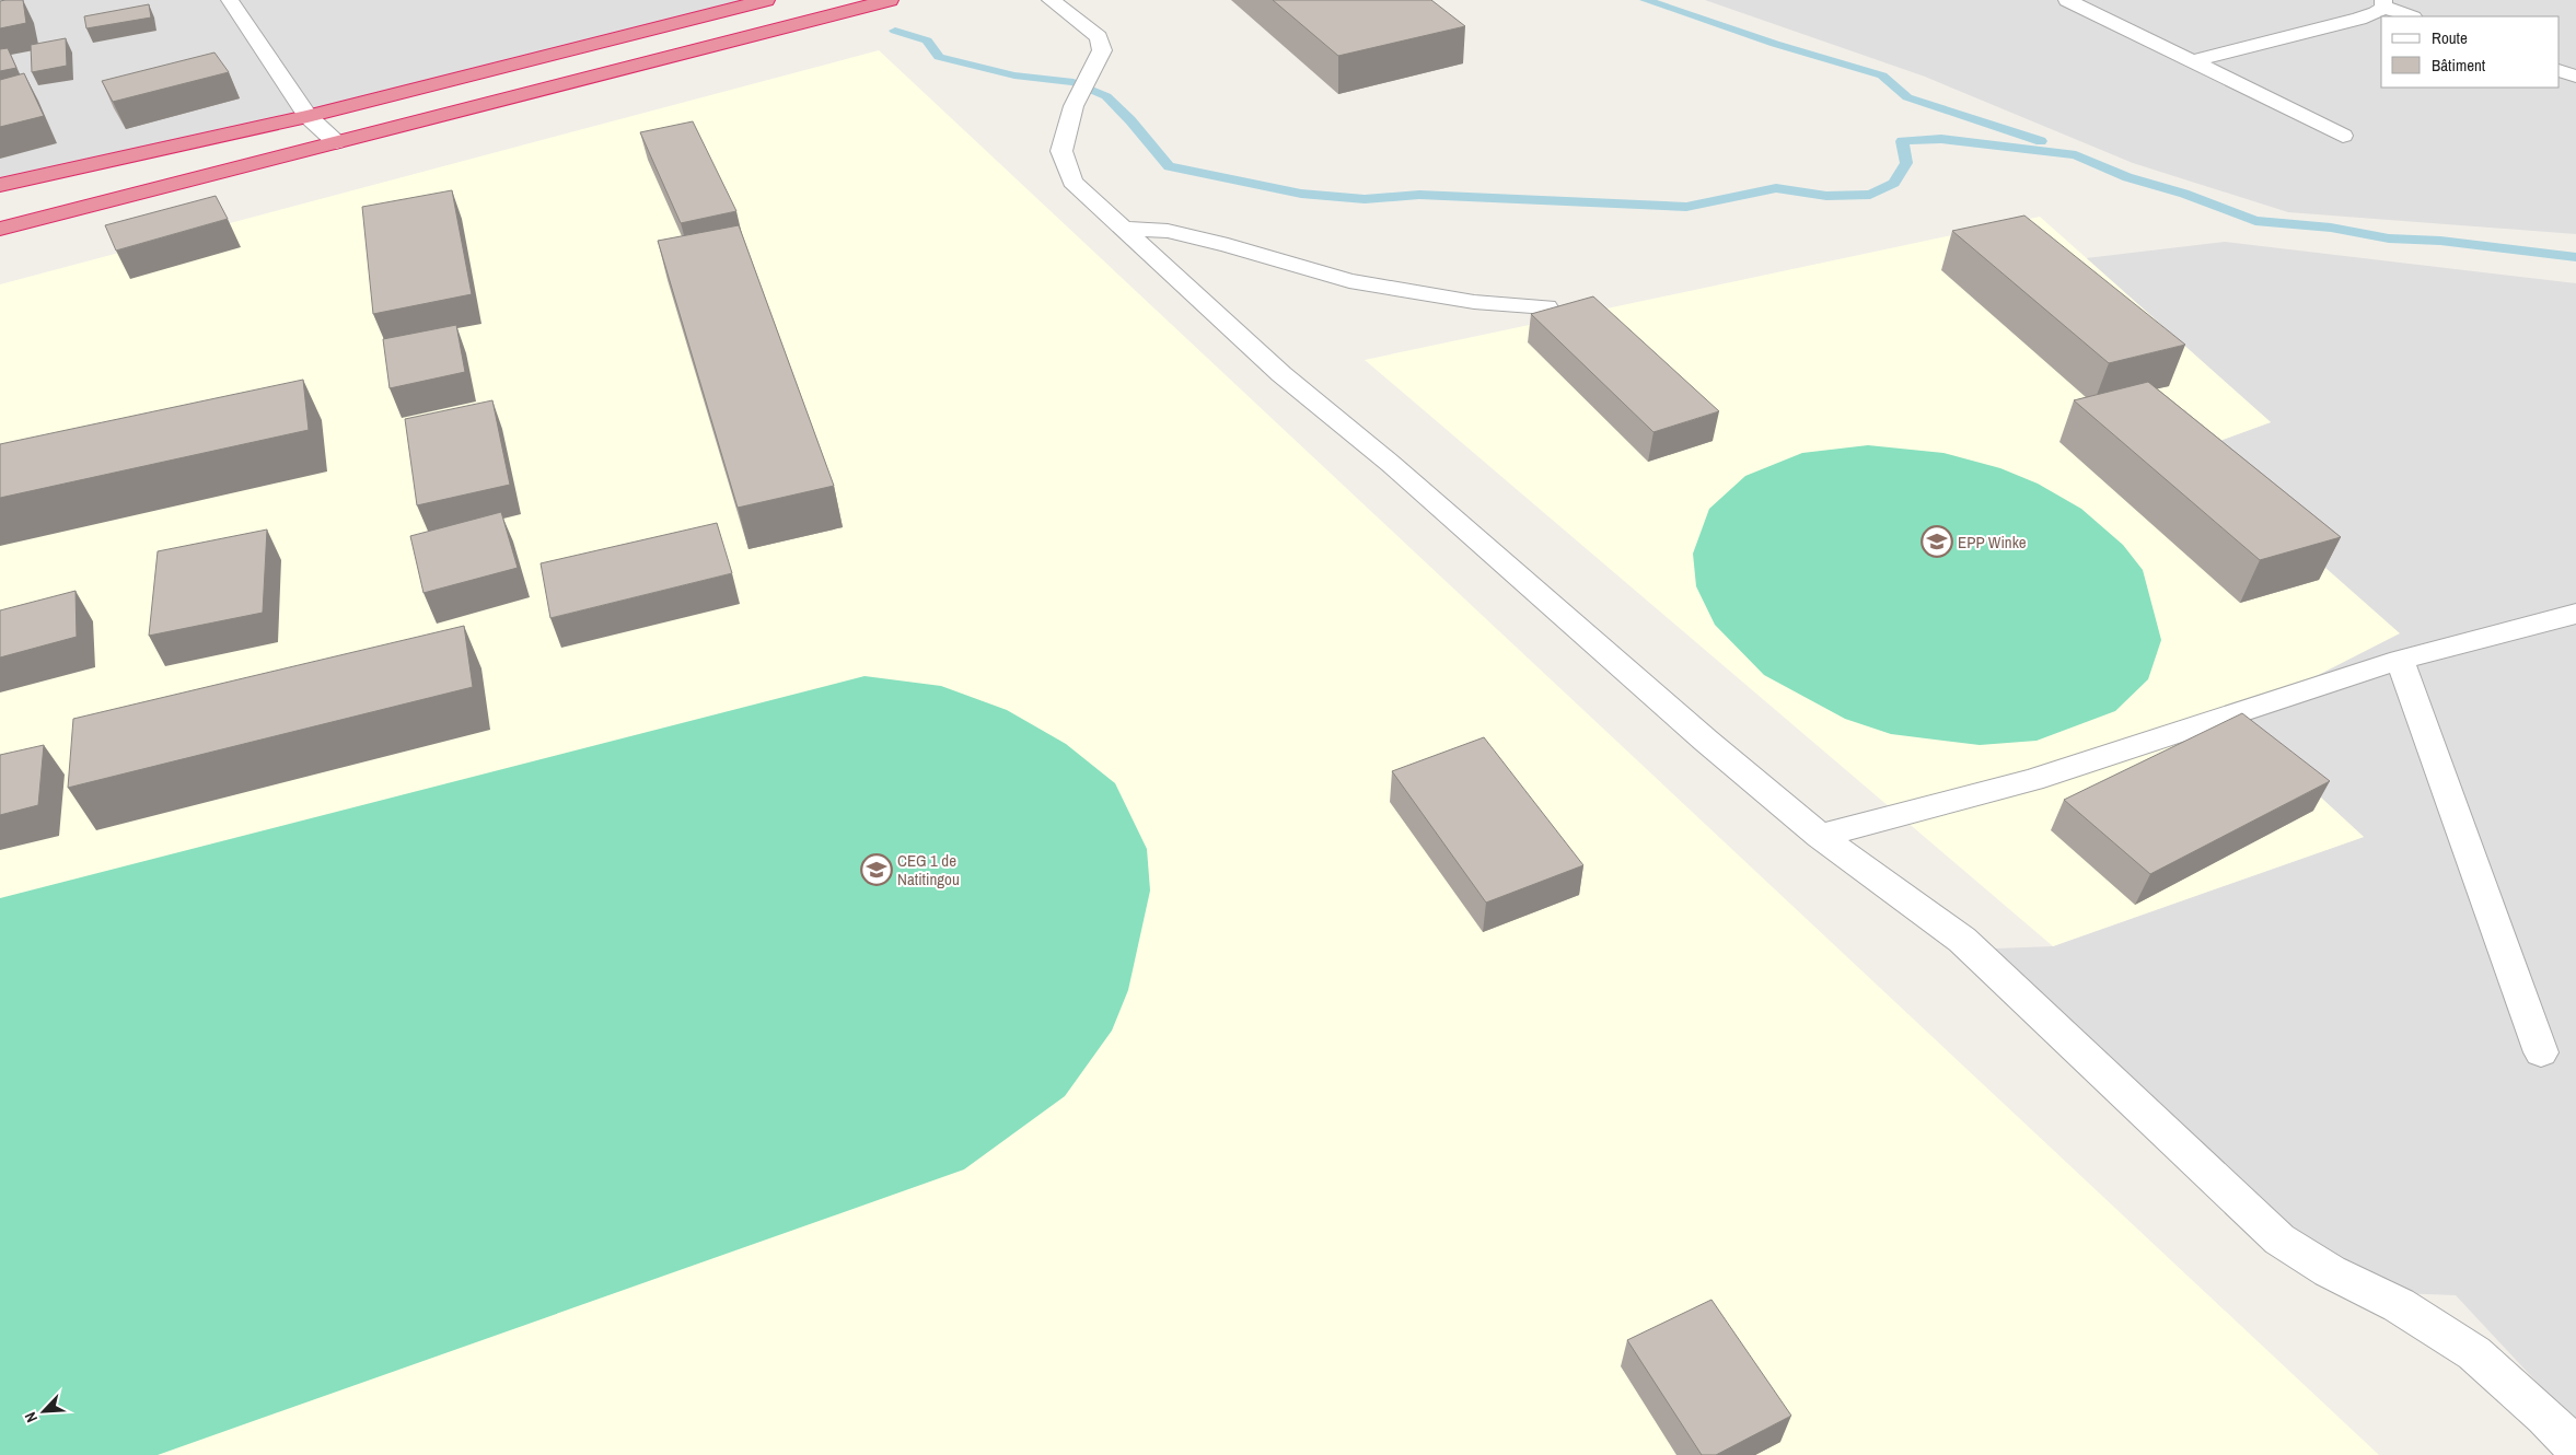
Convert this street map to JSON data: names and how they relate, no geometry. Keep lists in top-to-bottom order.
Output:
{
  "places": {
    "school or university": ["EPP Winke", "CEG 1 de Natitingou"]
  },
  "legend": ["Route", "Bâtiment"],
  "north": "bottom left"
}
